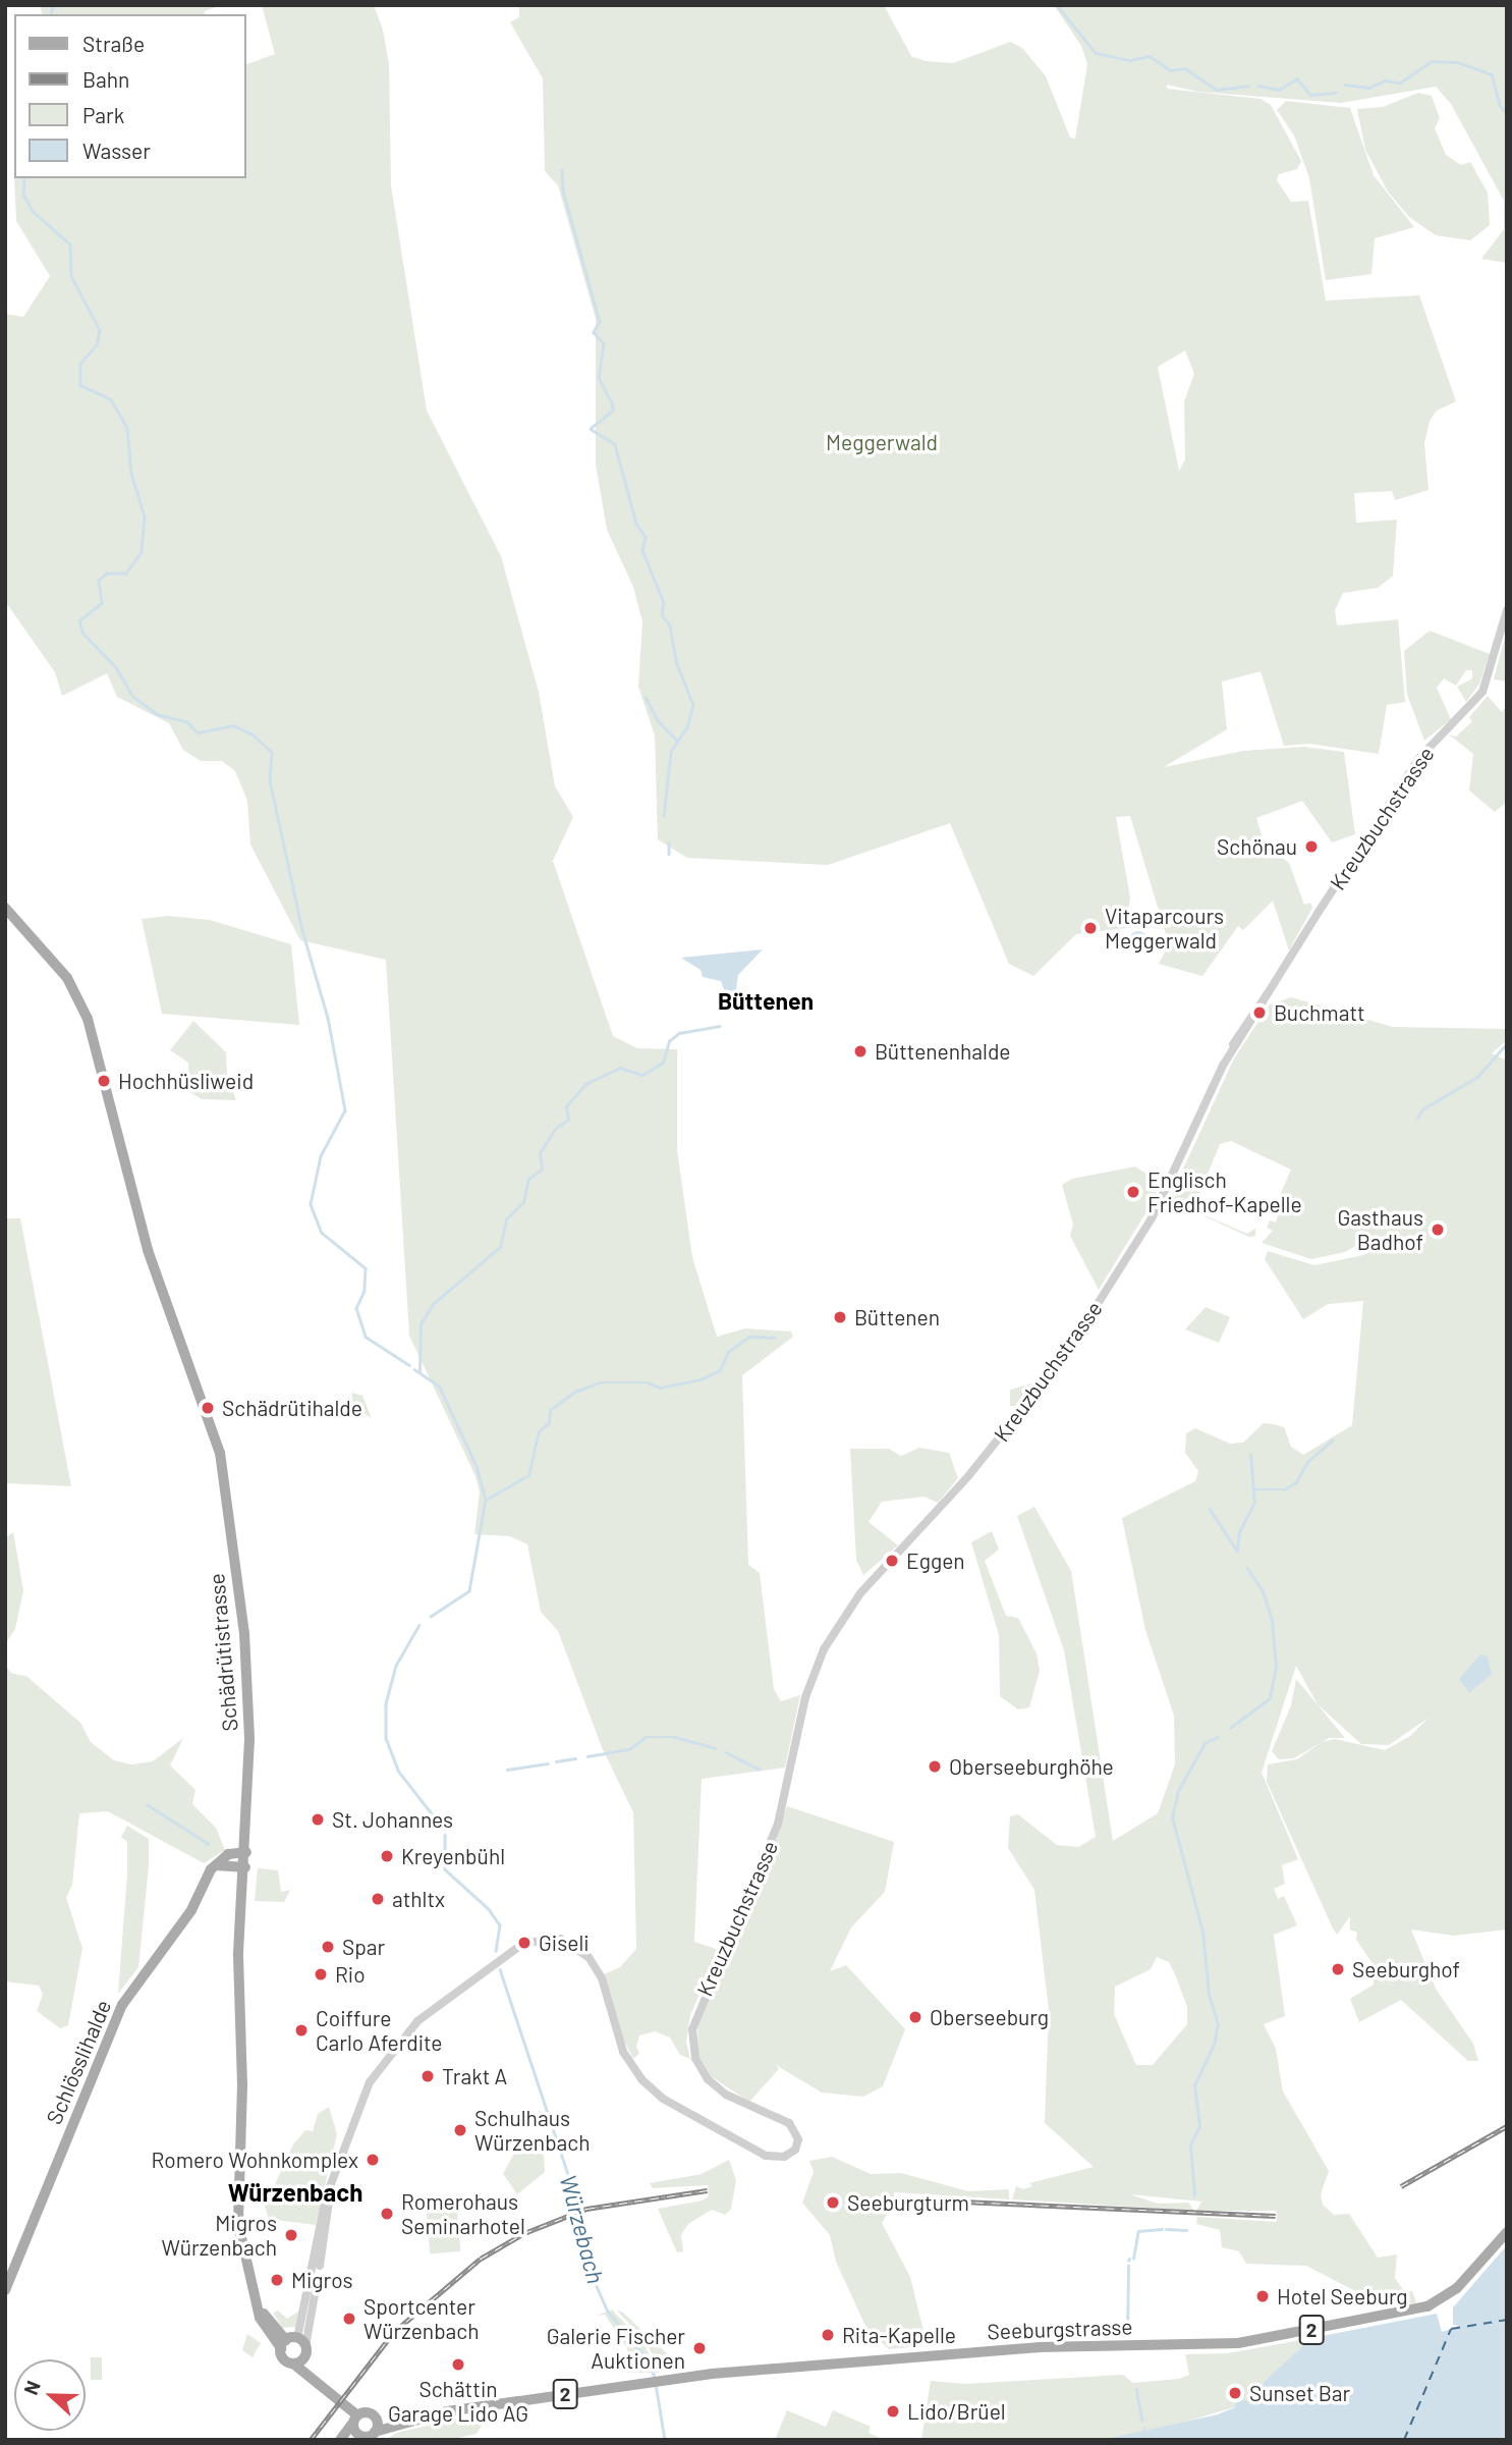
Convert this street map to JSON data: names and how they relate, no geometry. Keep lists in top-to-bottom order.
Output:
{
  "streets": {
    "main road": [
      "Schädrütistrasse",
      "Schlösslihalde",
      "Seeburgstrasse",
      "2"
    ],
    "street": ["Kreuzbuchstrasse"]
  },
  "crossings": [
    ["Kreuzbuchstrasse", "Schädrütistrasse"]
  ],
  "districts": ["Büttenen", "Würzenbach"],
  "water": ["Würzebach"],
  "parks": ["Meggerwald"],
  "places": [
    "Schönau",
    "Vitaparcours Meggerwald",
    "Buchmatt",
    "Büttenenhalde",
    "Hochhüsliweid",
    "Englisch Friedhof-Kapelle",
    "Gasthaus Badhof",
    "Büttenen",
    "Schädrütihalde",
    "Eggen",
    "Oberseeburghöhe",
    "St. Johannes",
    "Kreyenbühl",
    "athltx",
    "Giseli",
    "Spar",
    "Seeburghof",
    "Rio",
    "Oberseeburg",
    "Coiffure Carlo Aferdite",
    "Trakt A",
    "Schulhaus Würzenbach",
    "Romero Wohnkomplex",
    "Seeburgturm",
    "Romerohaus Seminarhotel",
    "Migros Würzenbach",
    "Migros",
    "Hotel Seeburg",
    "Sportcenter Würzenbach",
    "Rita-Kapelle",
    "Galerie Fischer Auktionen",
    "Schättin Garage Lido AG",
    "Sunset Bar",
    "Lido/Brüel"
  ],
  "legend": [
    "Straße",
    "Bahn",
    "Park",
    "Wasser"
  ],
  "north": "left"
}
